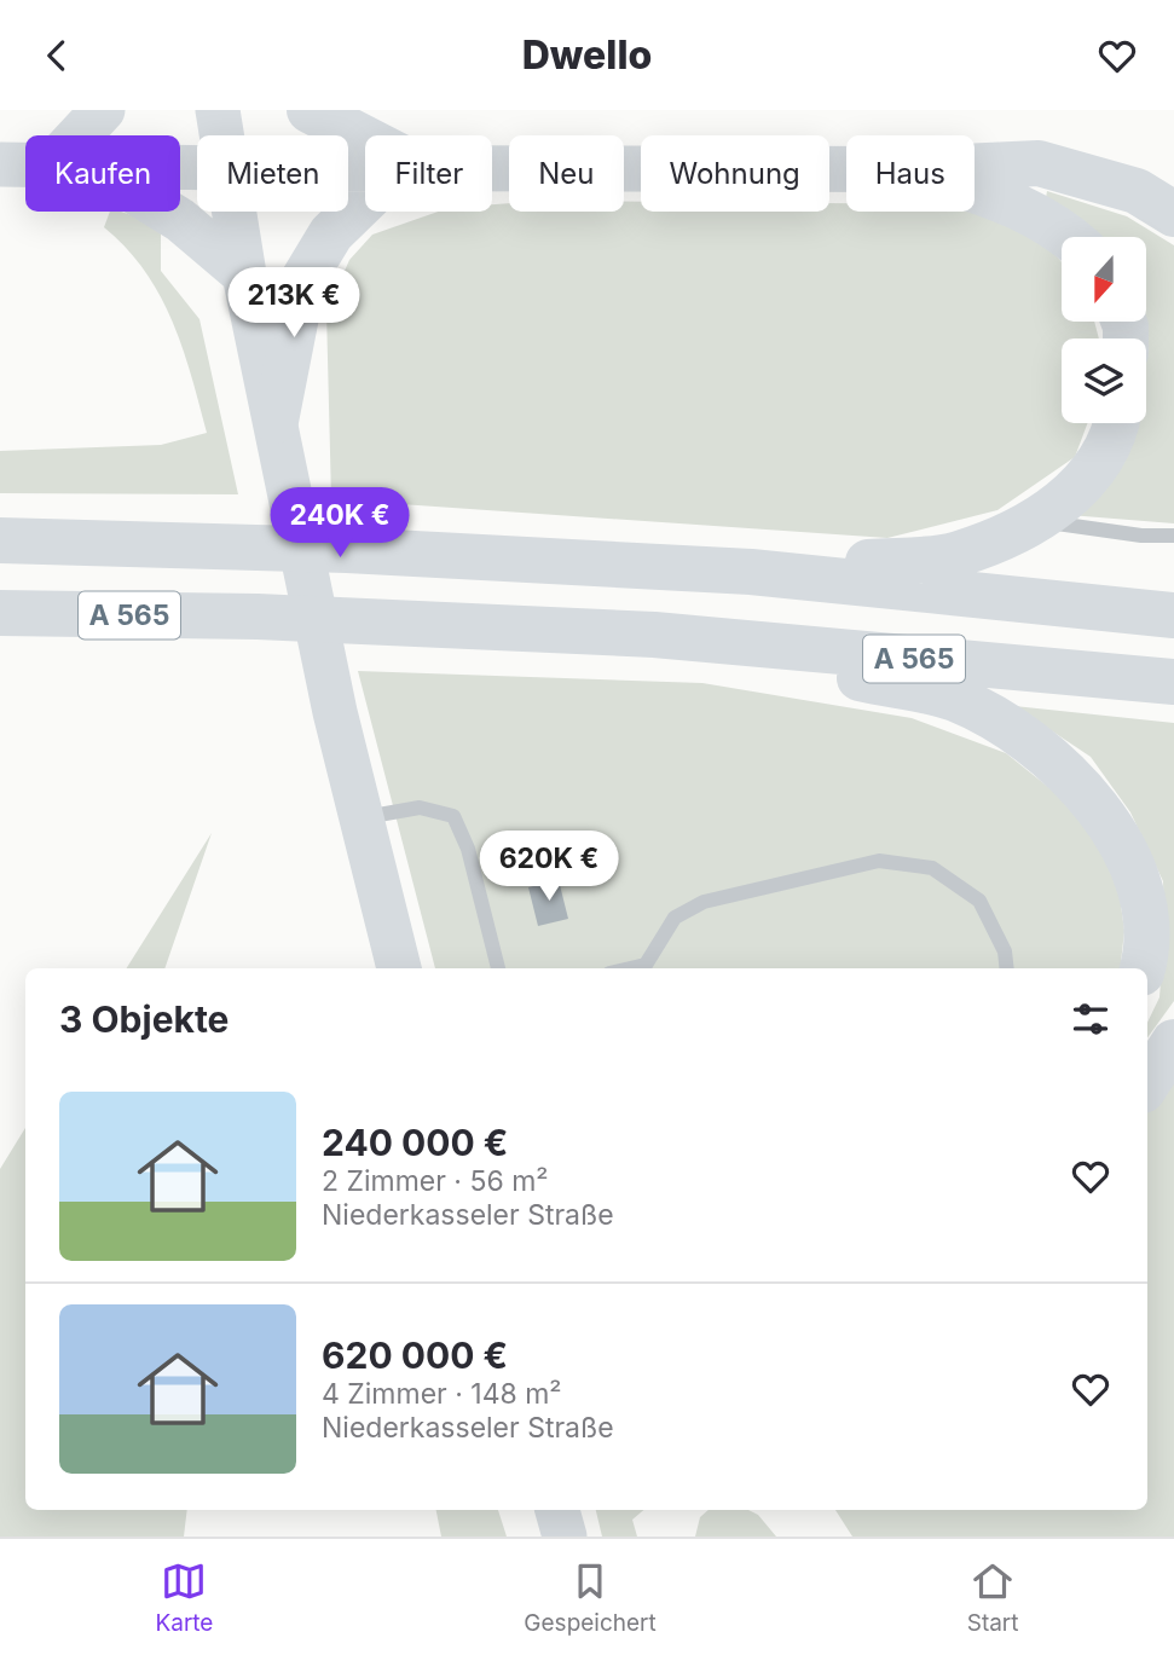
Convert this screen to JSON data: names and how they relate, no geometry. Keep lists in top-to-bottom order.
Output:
{
  "streets": {
    "highway": ["A 565"]
  },
  "north": "bottom",
  "page": {
    "header": "Dwello",
    "chip": [
      "Kaufen",
      "Mieten",
      "Filter",
      "Neu",
      "Wohnung",
      "Haus"
    ],
    "price": ["213K €", "240K €", "620K €"],
    "heading": "3 Objekte",
    "list": [
      {
        "name": "240 000 €",
        "note": "2 Zimmer · 56 m² · Niederkasseler Straße"
      },
      {
        "name": "620 000 €",
        "note": "4 Zimmer · 148 m² · Niederkasseler Straße"
      }
    ],
    "tabs": ["Karte", "Gespeichert", "Start"]
  }
}
